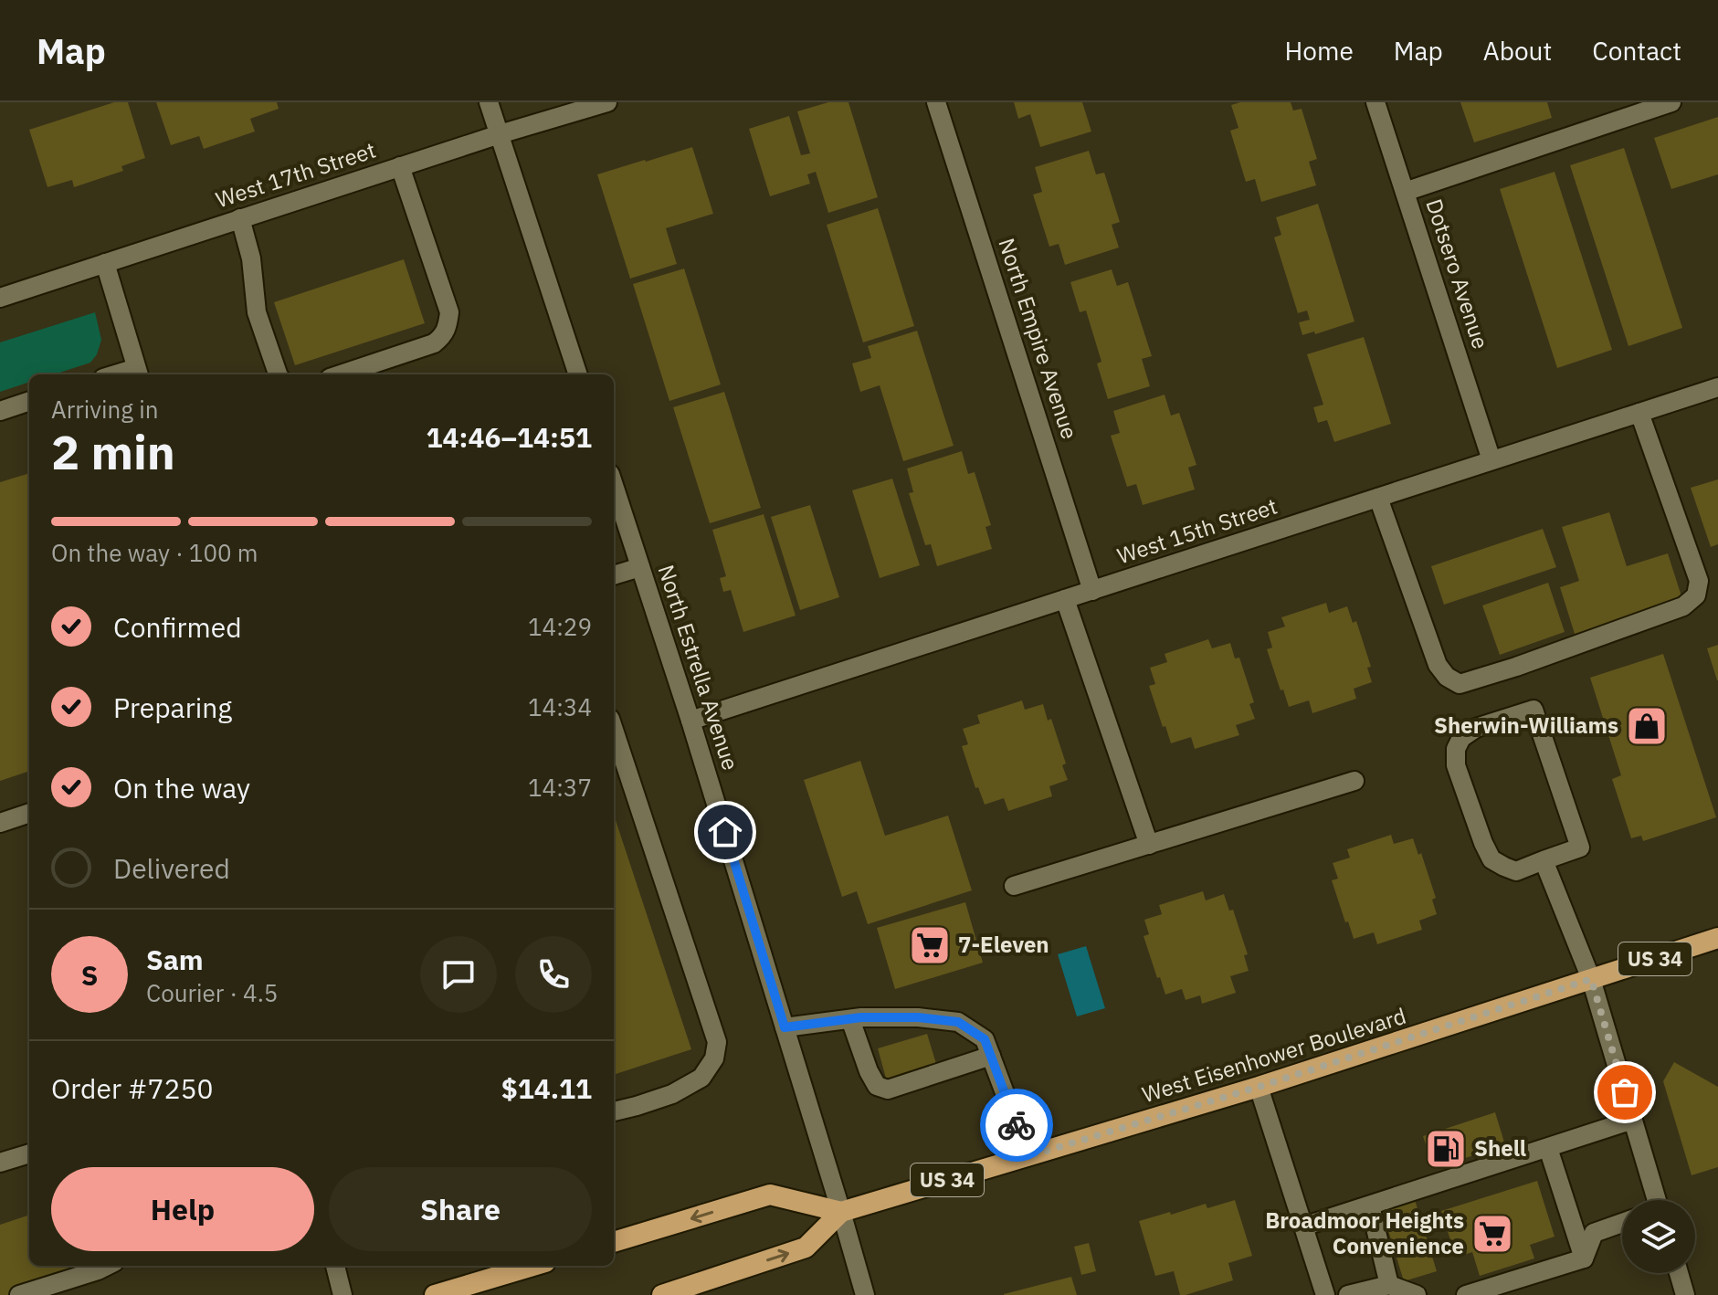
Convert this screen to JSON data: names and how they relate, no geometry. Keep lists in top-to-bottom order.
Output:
{
  "streets": {
    "highway": ["US 34", "West Eisenhower Boulevard"],
    "street": [
      "West 17th Street",
      "Dotsero Avenue",
      "North Empire Avenue",
      "West 15th Street",
      "North Estrella Avenue"
    ]
  },
  "crossings": [
    ["Dotsero Avenue", "West 15th Street"],
    ["North Empire Avenue", "West 15th Street"],
    ["West 15th Street", "North Estrella Avenue"],
    ["North Estrella Avenue", "West Eisenhower Boulevard"]
  ],
  "places": {
    "shop": ["Sherwin-Williams"],
    "supermarket": ["7-Eleven", "Broadmoor Heights Convenience"],
    "fuel station": ["Shell"]
  },
  "page": {
    "header": "Map",
    "nav": [
      "Home",
      "Map",
      "About",
      "Contact"
    ],
    "heading": ["2 min", "Arriving in", "14:46–14:51"],
    "panel": [
      "Sam",
      "Courier · 4.5",
      "Order #7250",
      "$14.11"
    ],
    "bar": "On the way · 100 m",
    "list": [
      ["Confirmed", "14:29"],
      ["Preparing", "14:34"],
      ["On the way", "14:37"],
      "Delivered"
    ],
    "round": "S",
    "buttons": ["Help", "Share"]
  }
}
